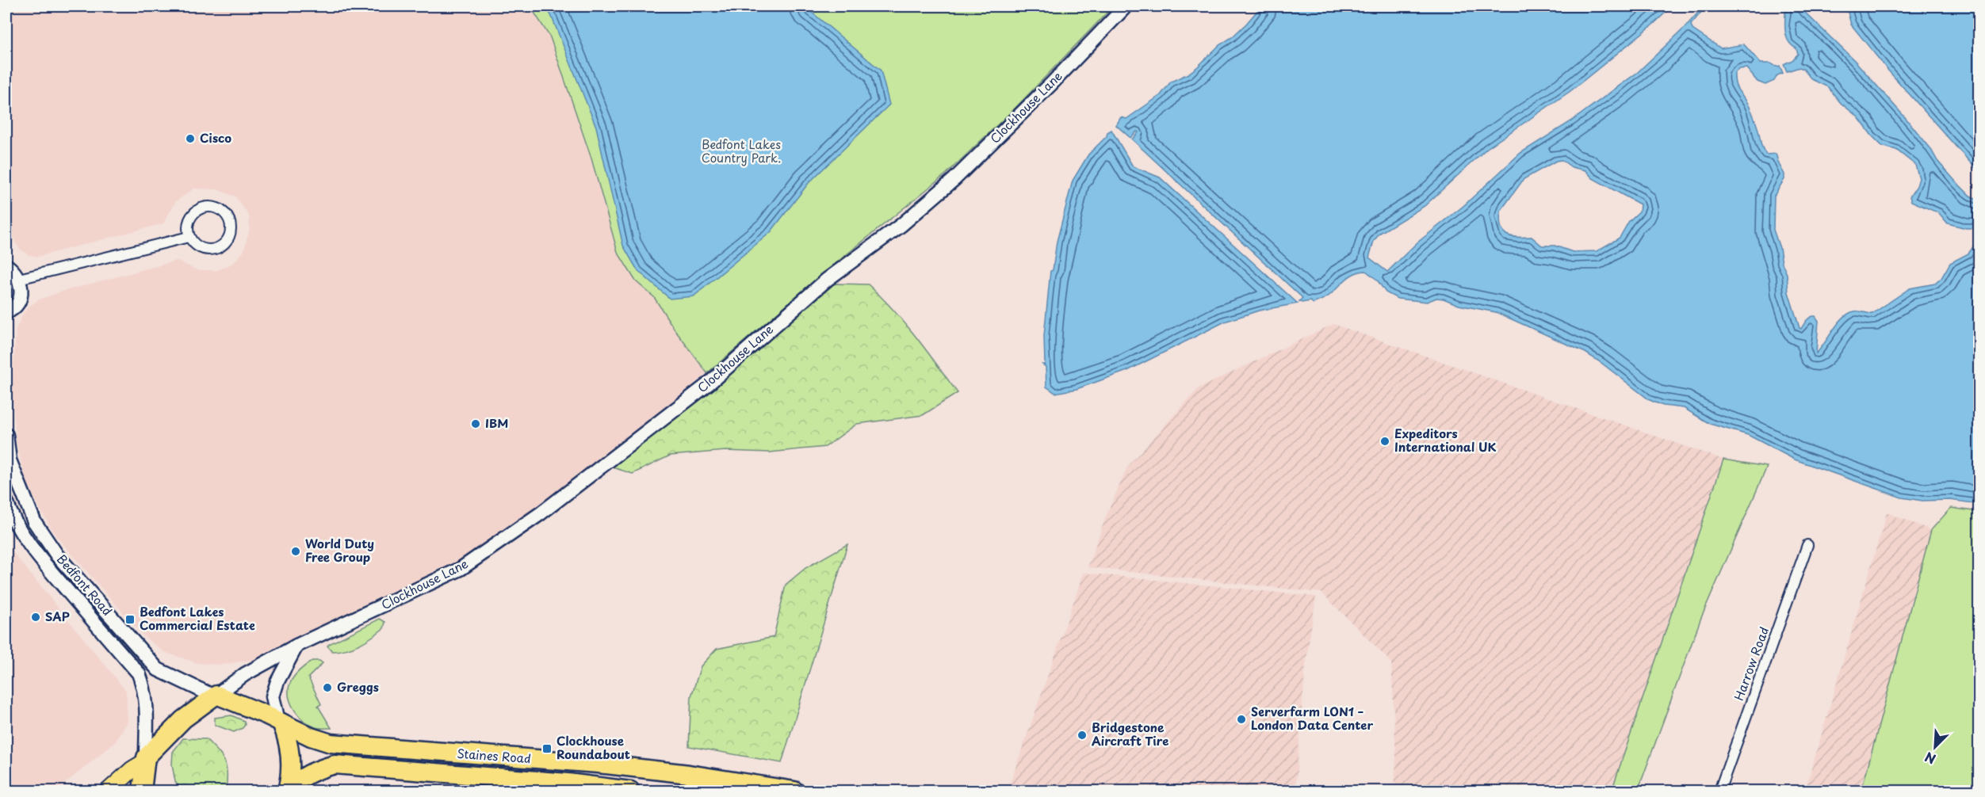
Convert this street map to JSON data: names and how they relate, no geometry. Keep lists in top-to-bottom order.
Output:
{
  "streets": {
    "highway": ["Staines Road"],
    "main road": ["Clockhouse Lane", "Bedfont Road"],
    "street": ["Harrow Road"]
  },
  "crossings": [
    ["Clockhouse Lane", "Bedfont Road"]
  ],
  "parks": ["Bedfont Lakes Country Park."],
  "places": {
    "other": [
      "Cisco",
      "IBM",
      "Expeditors International UK",
      "World Duty Free Group",
      "SAP",
      "Greggs",
      "Serverfarm LON1 – London Data Center",
      "Bridgestone Aircraft Tire"
    ],
    "transit": ["Bedfont Lakes Commercial Estate", "Clockhouse Roundabout"]
  },
  "north": "bottom left"
}
